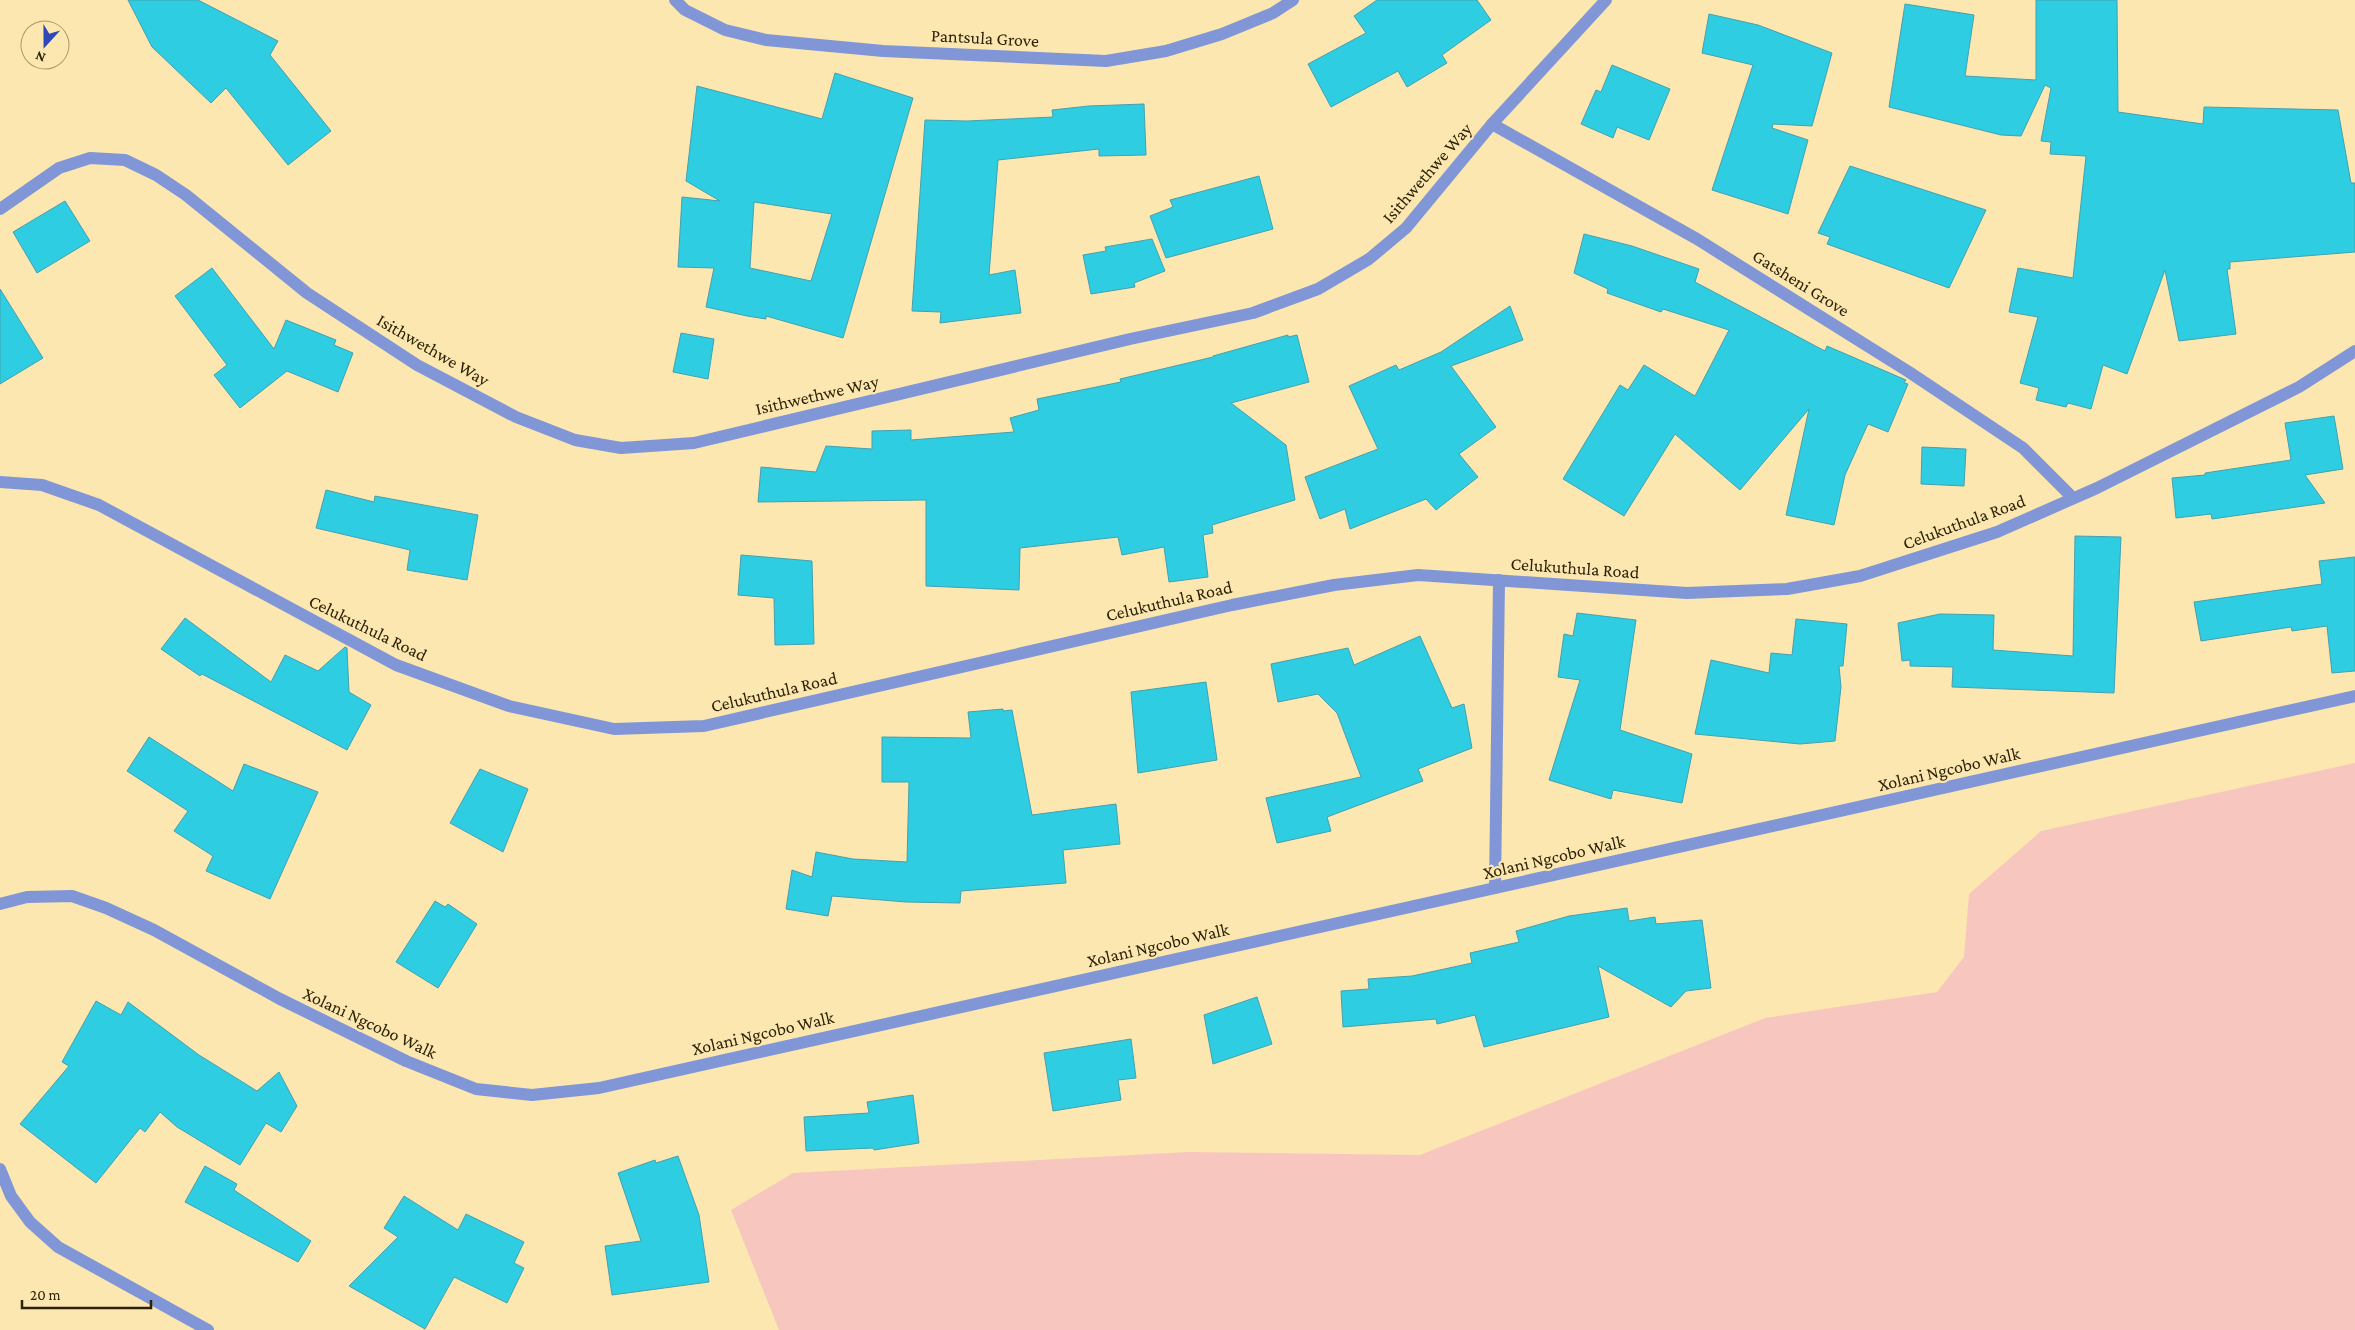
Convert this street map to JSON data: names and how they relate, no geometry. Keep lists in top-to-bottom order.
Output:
{
  "streets": {
    "street": [
      "Pantsula Grove",
      "Isithwethwe Way",
      "Gatsheni Grove",
      "Celukuthula Road",
      "Xolani Ngcobo Walk"
    ]
  },
  "crossings": [
    ["Isithwethwe Way", "Gatsheni Grove"],
    ["Gatsheni Grove", "Celukuthula Road"]
  ],
  "scale_bar": "20 m",
  "north": "bottom"
}
